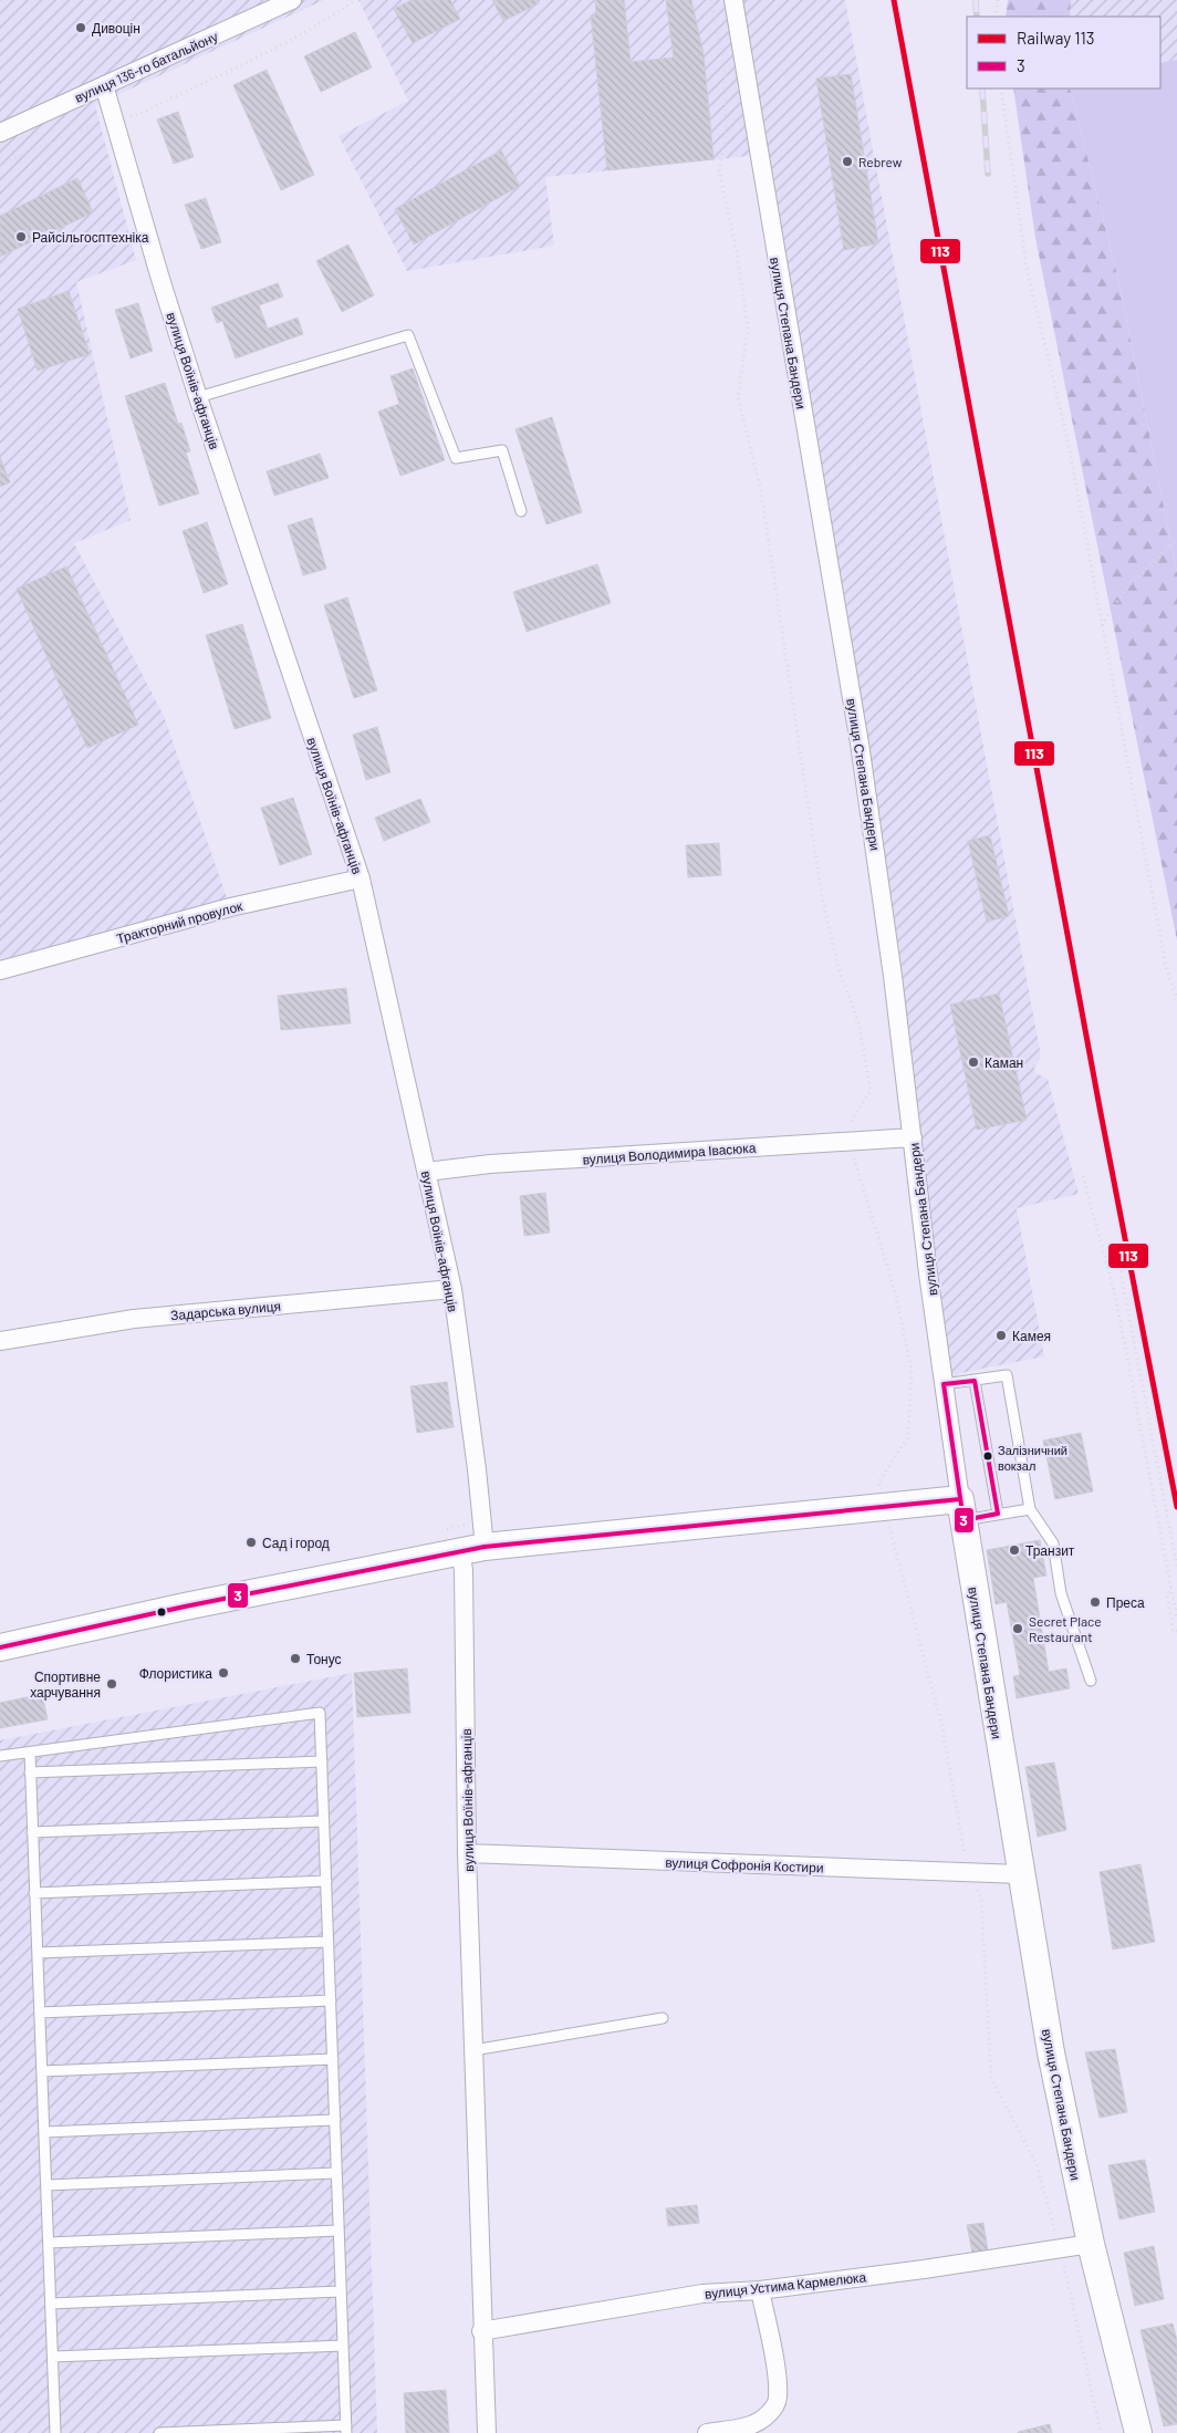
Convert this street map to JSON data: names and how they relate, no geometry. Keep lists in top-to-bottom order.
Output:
{
  "streets": {
    "street": [
      "вулиця 136-го батальйону",
      "вулиця Степана Бандери",
      "вулиця Воїнів-афганців",
      "Тракторний провулок",
      "вулиця Володимира Івасюка",
      "Задарська вулиця",
      "вулиця Софронія Костири",
      "вулиця Устима Кармелюка"
    ]
  },
  "crossings": [
    ["вулиця 136-го батальйону", "вулиця Воїнів-афганців"],
    ["вулиця Степана Бандери", "вулиця Володимира Івасюка"],
    ["вулиця Степана Бандери", "вулиця Софронія Костири"],
    ["вулиця Степана Бандери", "вулиця Устима Кармелюка"],
    ["вулиця Воїнів-афганців", "Тракторний провулок"],
    ["вулиця Воїнів-афганців", "вулиця Володимира Івасюка"],
    ["вулиця Воїнів-афганців", "Задарська вулиця"],
    ["вулиця Воїнів-афганців", "вулиця Софронія Костири"],
    ["вулиця Воїнів-афганців", "вулиця Устима Кармелюка"]
  ],
  "places": [
    "Дивоцін",
    "Rebrew",
    "Райсільгосптехніка",
    "Каман",
    "Камея",
    "Залізничний вокзал",
    "Сад і город",
    "Транзит",
    "Преса",
    "Secret Place Restaurant",
    "Тонус",
    "Флористика",
    "Спортивне харчування"
  ],
  "lines": ["rail line 113", "transit line 3"],
  "legend": ["Railway 113", "3"]
}
